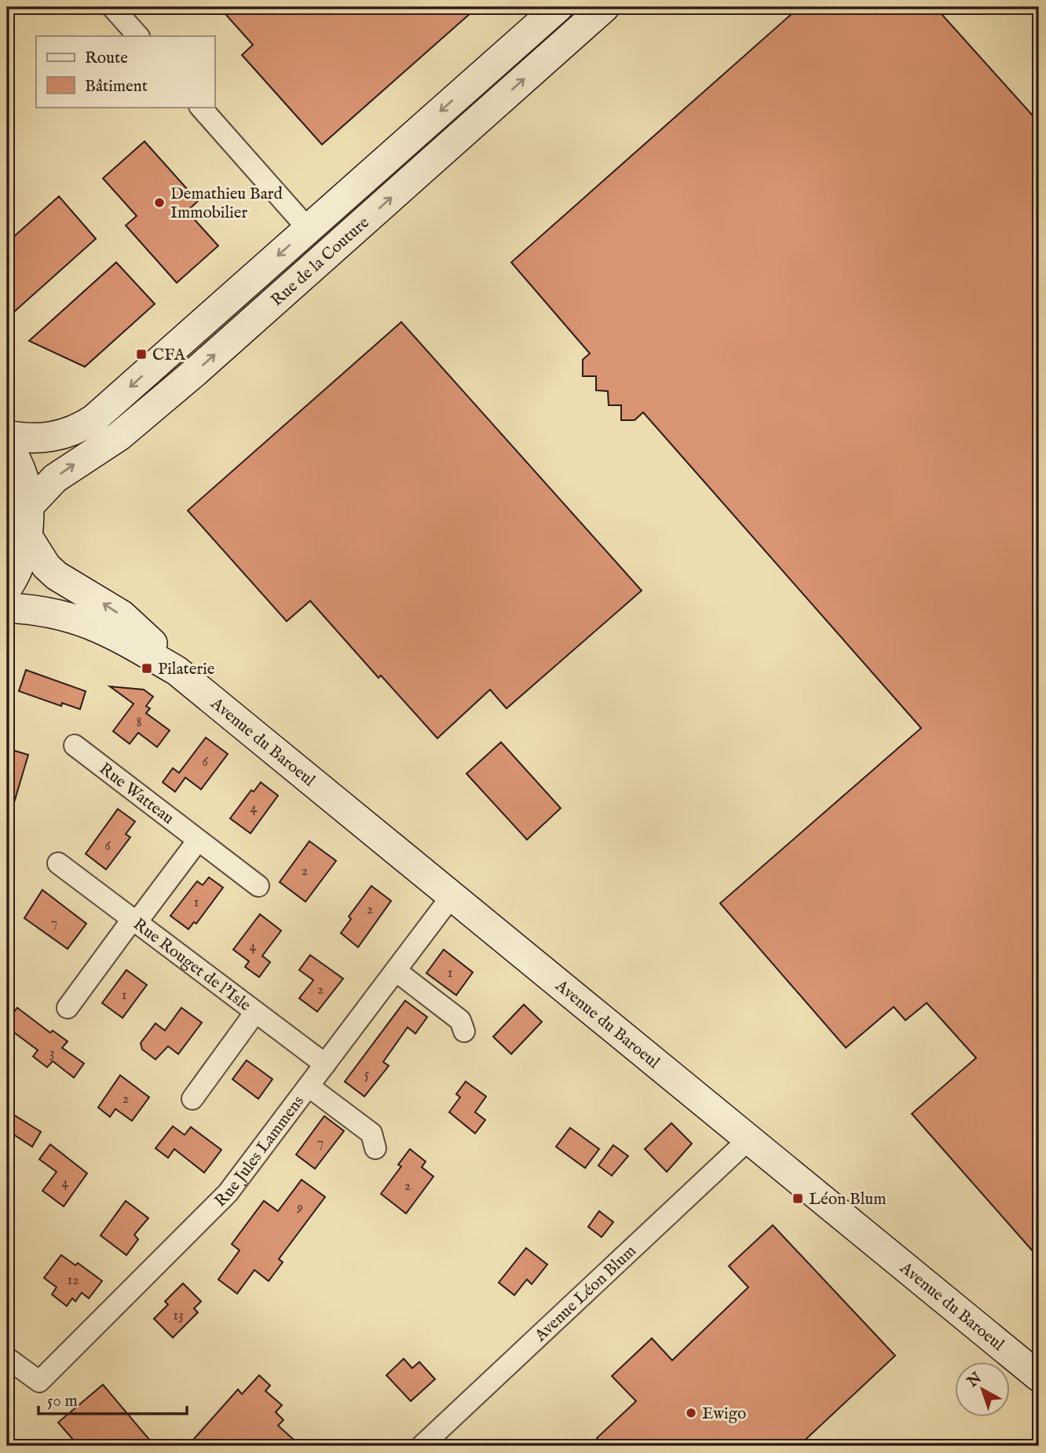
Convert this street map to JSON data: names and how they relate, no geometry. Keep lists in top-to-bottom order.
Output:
{
  "streets": {
    "main road": ["Rue de la Couture", "Avenue du Baroeul"],
    "street": [
      "Rue Watteau",
      "Rue Rouget de l'Isle",
      "Rue Jules Lammens",
      "Avenue Léon Blum"
    ]
  },
  "crossings": [
    ["Avenue du Baroeul", "Rue Jules Lammens"],
    ["Avenue du Baroeul", "Avenue Léon Blum"],
    ["Rue Rouget de l'Isle", "Rue Jules Lammens"]
  ],
  "places": {
    "other": ["Demathieu Bard Immobilier", "Ewigo"],
    "transit": ["CFA", "Pilaterie", "Léon Blum"]
  },
  "house_numbers": [
    "8",
    "6",
    "4",
    "6",
    "2",
    "1",
    "2",
    "7",
    "4",
    "1",
    "2",
    "1",
    "3",
    "5",
    "2",
    "7",
    "4",
    "2",
    "9",
    "12",
    "13"
  ],
  "legend": ["Route", "Bâtiment"],
  "scale_bar": "50 m",
  "north": "top left"
}
